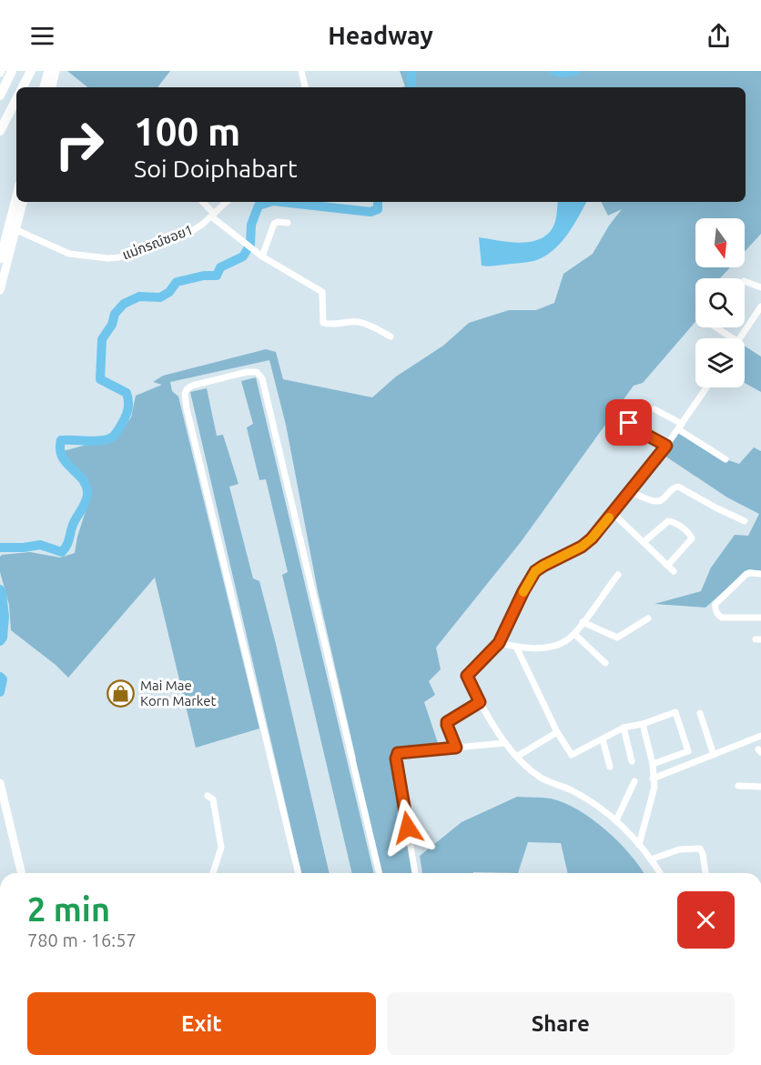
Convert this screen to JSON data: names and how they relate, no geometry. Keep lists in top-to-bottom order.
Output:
{
  "streets": {
    "street": ["แม่กรณ์ซอย1"]
  },
  "places": {
    "shop": ["Mai Mae Korn Market"]
  },
  "north": "bottom",
  "page": {
    "header": "Headway",
    "turn": ["100 m", "Soi Doiphabart"],
    "heading": ["2 min", "780 m · 16:57"],
    "buttons": ["Exit", "Share"]
  }
}
